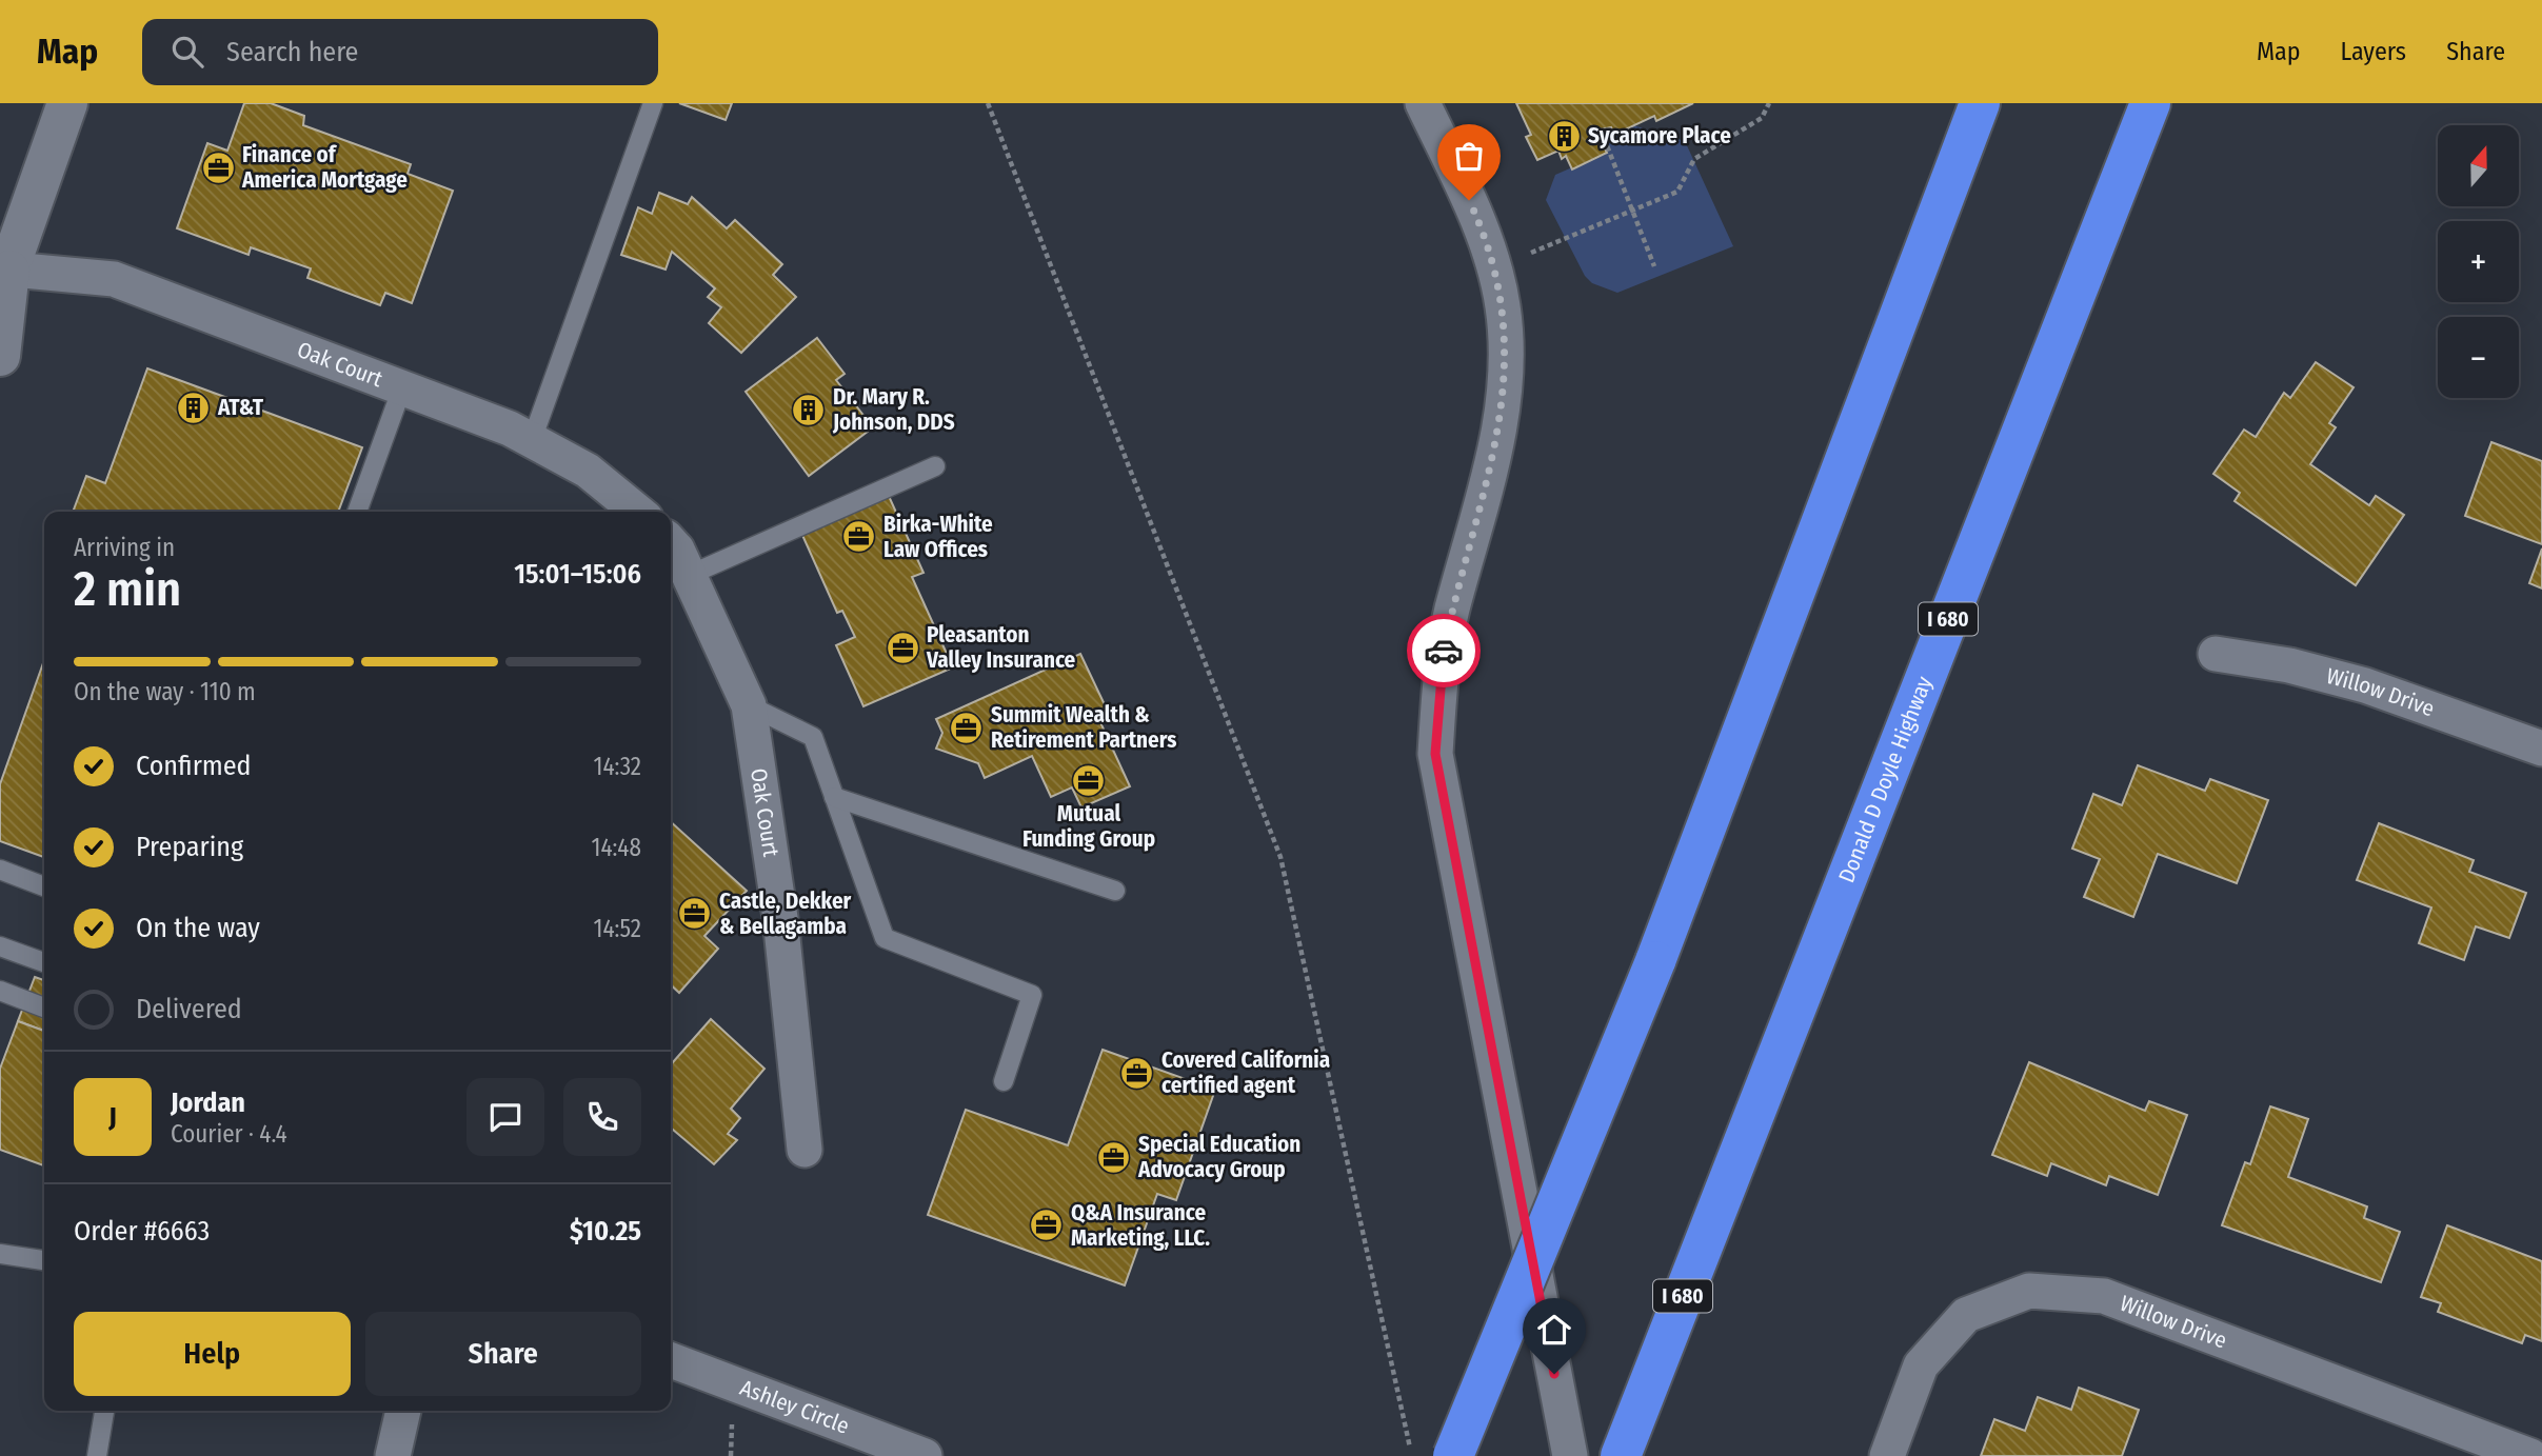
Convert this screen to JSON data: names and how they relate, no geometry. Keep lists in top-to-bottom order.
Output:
{
  "streets": {
    "highway": ["I 680", "Donald D Doyle Highway"],
    "street": ["Oak Court", "Willow Drive", "Ashley Circle"]
  },
  "places": {
    "building": ["Sycamore Place", "AT&T", "Dr. Mary R. Johnson, DDS"],
    "office": [
      "Finance of America Mortgage",
      "Birka-White Law Offices",
      "Pleasanton Valley Insurance",
      "Summit Wealth & Retirement Partners",
      "Mutual Funding Group",
      "Castle, Dekker & Bellagamba",
      "Covered California certified agent",
      "Special Education Advocacy Group",
      "Q&A Insurance Marketing, LLC."
    ]
  },
  "north": "top",
  "page": {
    "header": "Map",
    "search": "Search here",
    "nav": ["Map", "Layers", "Share"],
    "map_buttons": ["+", "−"],
    "heading": ["2 min", "Arriving in", "15:01–15:06"],
    "panel": [
      "Jordan",
      "Courier · 4.4",
      "Order #6663",
      "$10.25"
    ],
    "bar": "On the way · 110 m",
    "list": [
      ["Confirmed", "14:32"],
      ["Preparing", "14:48"],
      ["On the way", "14:52"],
      "Delivered"
    ],
    "round": "J",
    "buttons": ["Help", "Share"]
  }
}
